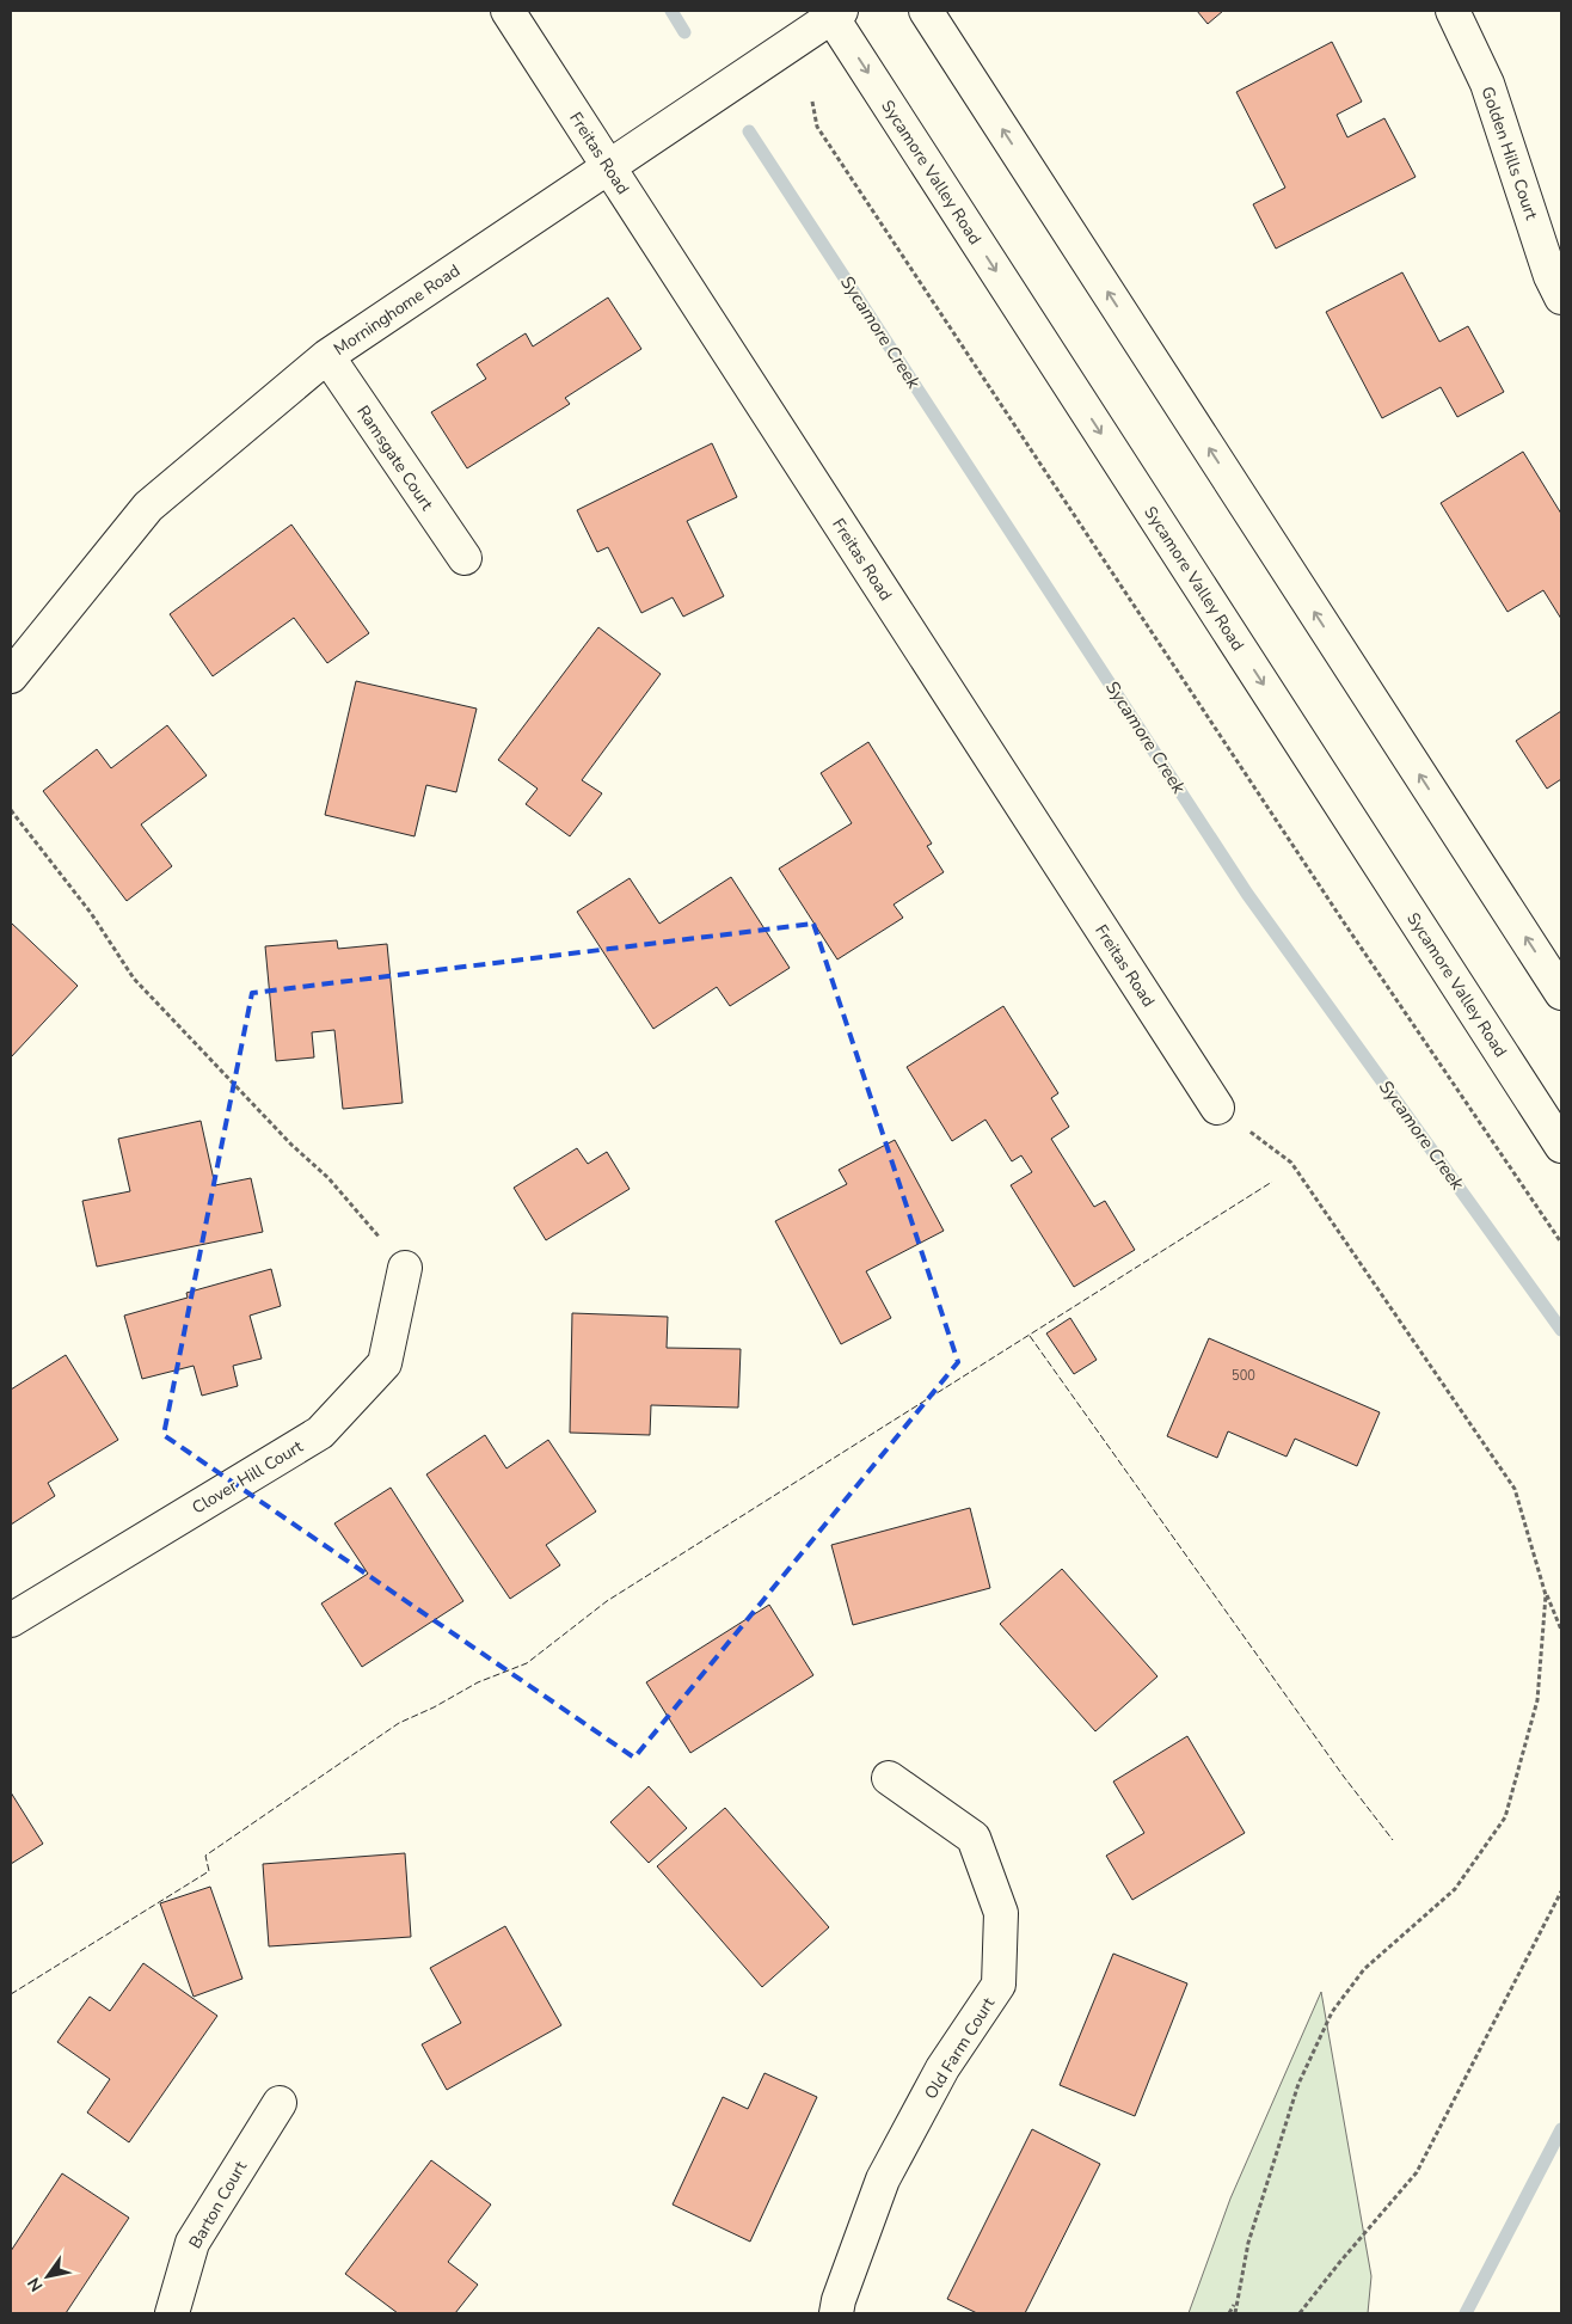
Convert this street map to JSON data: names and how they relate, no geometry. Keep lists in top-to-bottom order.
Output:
{
  "streets": {
    "street": [
      "Freitas Road",
      "Golden Hills Court",
      "Sycamore Valley Road",
      "Morninghome Road",
      "Ramsgate Court",
      "Clover Hill Court",
      "Old Farm Court",
      "Barton Court"
    ]
  },
  "crossings": [
    ["Freitas Road", "Morninghome Road"],
    ["Sycamore Valley Road", "Morninghome Road"],
    ["Morninghome Road", "Ramsgate Court"]
  ],
  "water": ["Sycamore Creek"],
  "house_numbers": ["500"],
  "north": "bottom left"
}
